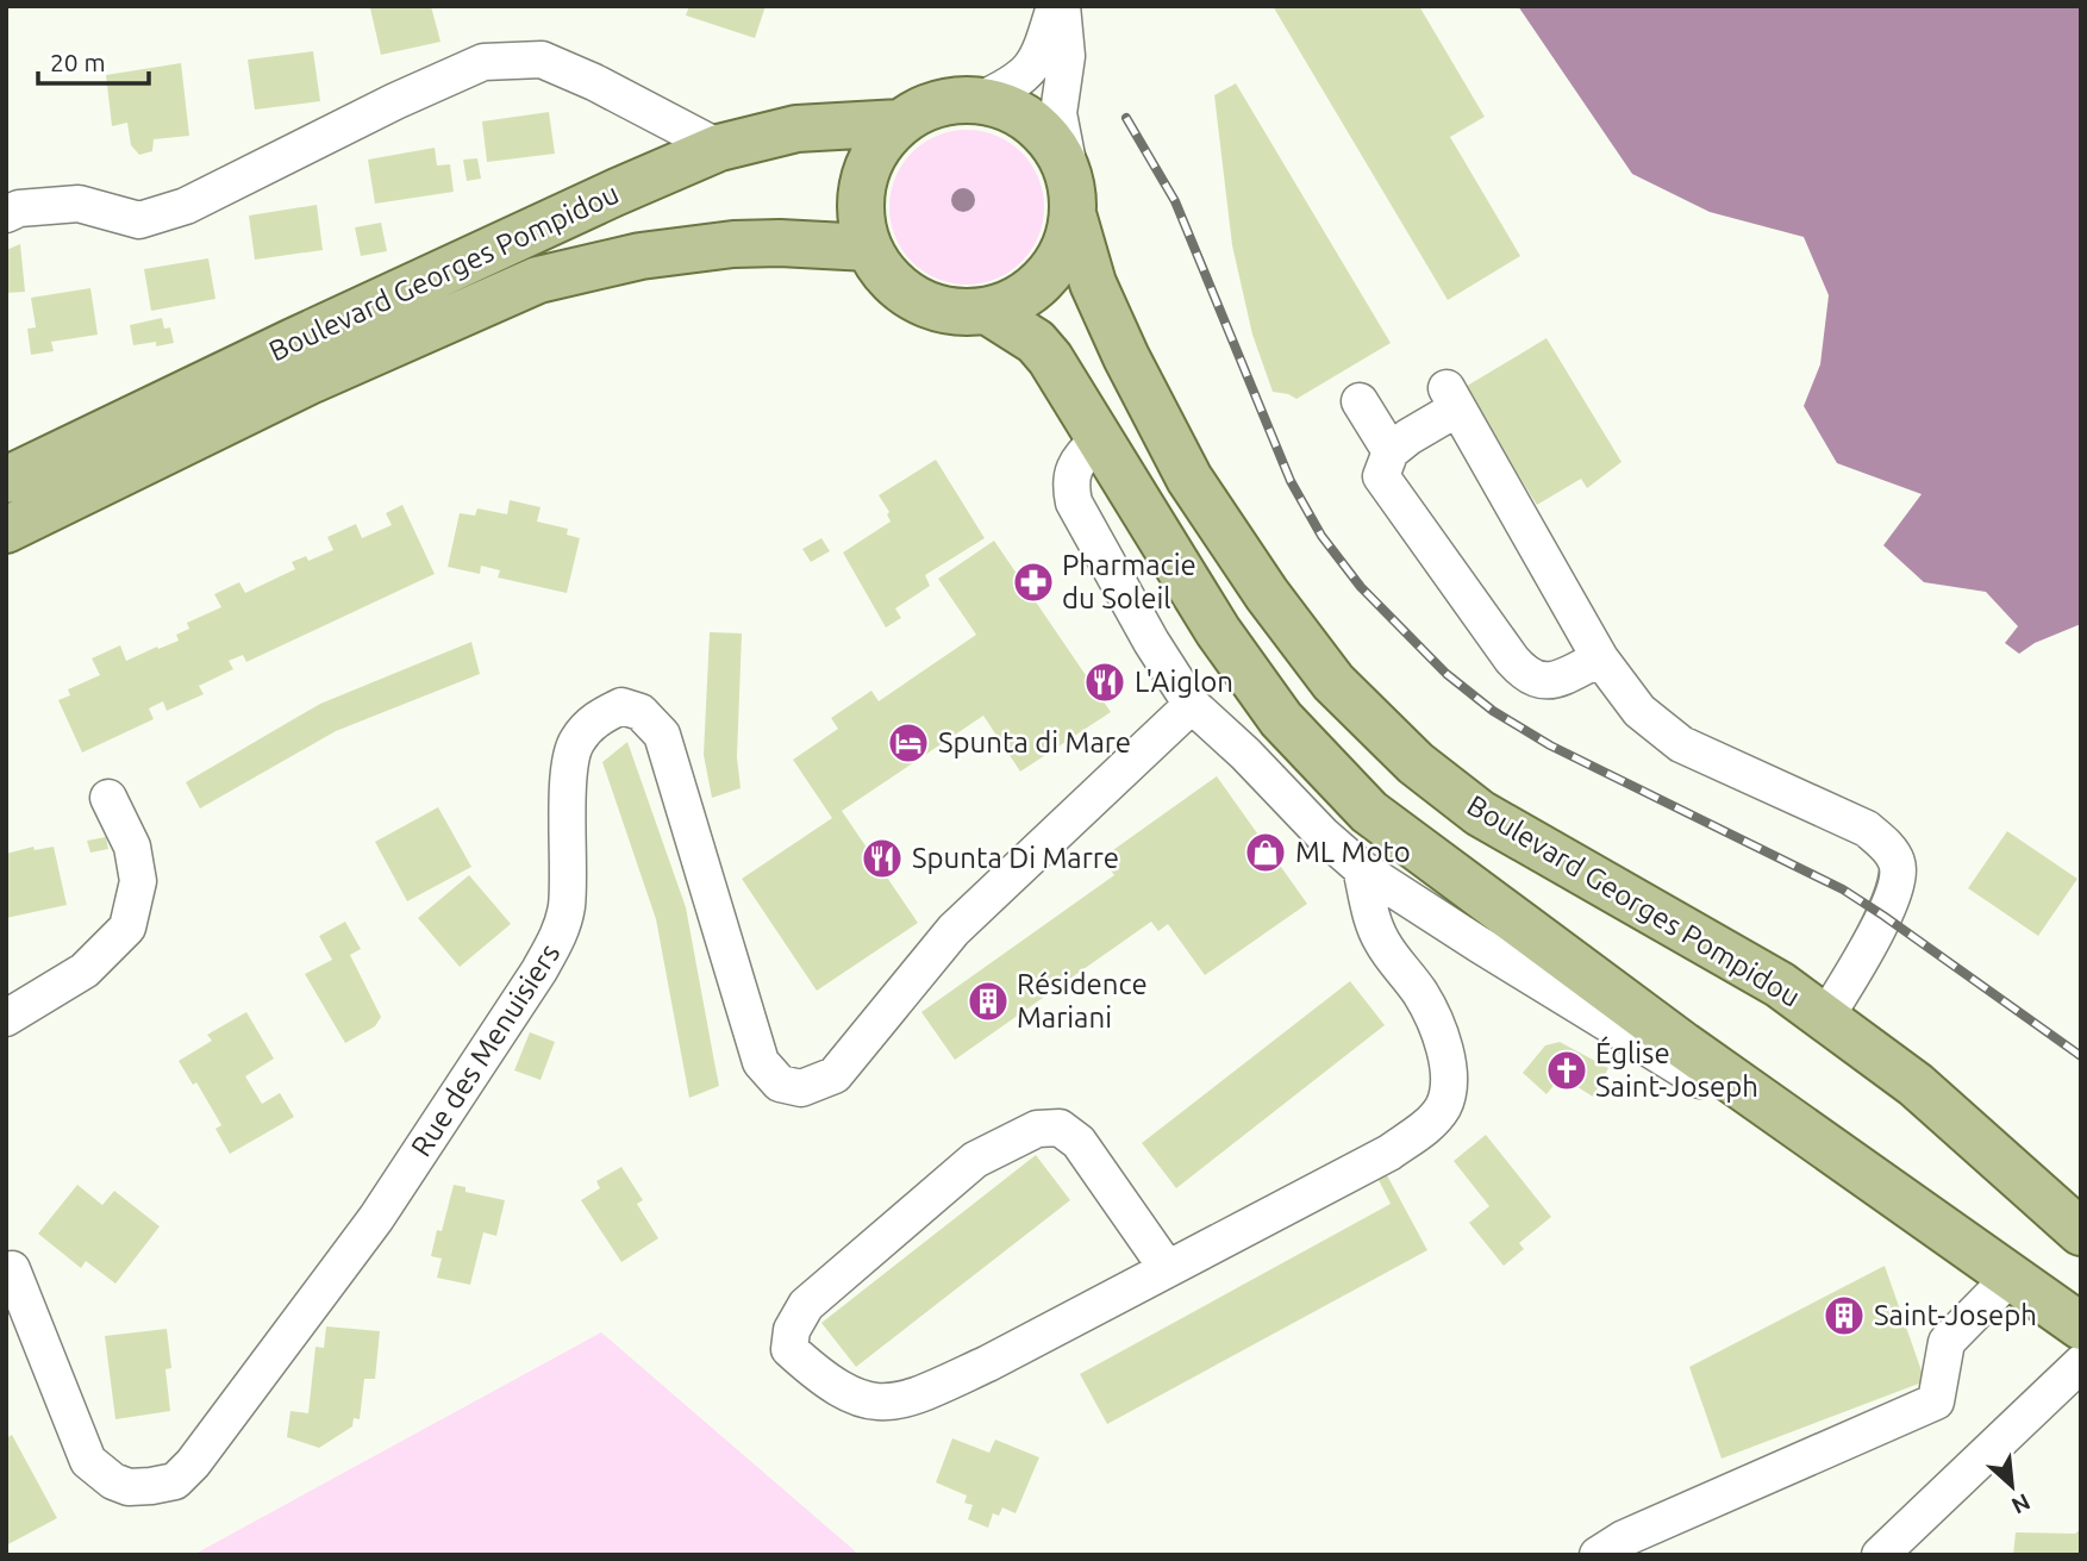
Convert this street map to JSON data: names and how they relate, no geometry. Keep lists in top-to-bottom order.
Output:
{
  "streets": {
    "main road": ["Boulevard Georges Pompidou"],
    "street": ["Rue des Menuisiers"]
  },
  "places": {
    "pharmacy": ["Pharmacie du Soleil"],
    "restaurant": ["L'Aiglon", "Spunta Di Marre"],
    "hotel": ["Spunta di Mare"],
    "shop": ["ML Moto"],
    "building": ["Résidence Mariani", "Saint-Joseph"],
    "church": ["Église Saint-Joseph"]
  },
  "scale_bar": "20 m",
  "north": "bottom right"
}
